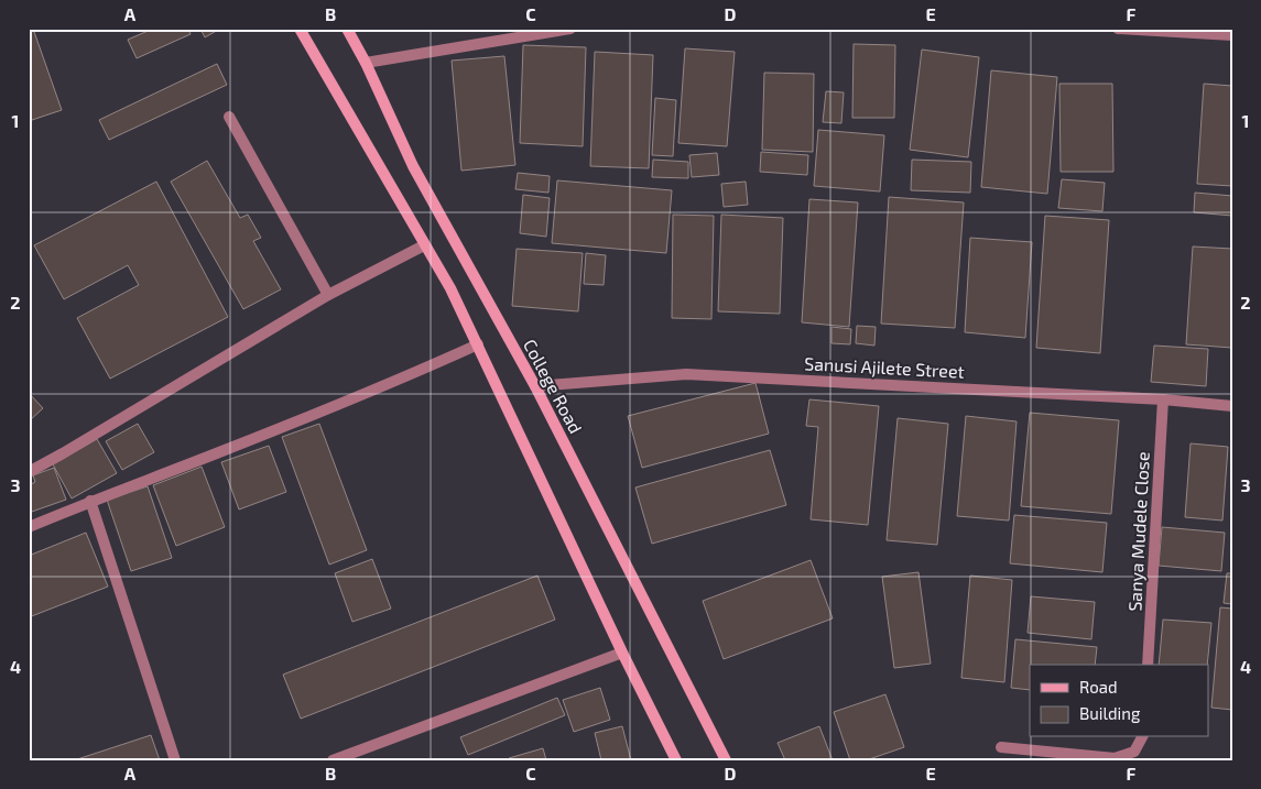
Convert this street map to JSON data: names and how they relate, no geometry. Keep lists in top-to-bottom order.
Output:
{
  "streets": {
    "main road": ["College Road"],
    "street": ["Sanusi Ajilete Street", "Sanya Mudele Close"]
  },
  "crossings": [
    ["Sanusi Ajilete Street", "College Road"],
    ["Sanusi Ajilete Street", "Sanya Mudele Close"]
  ],
  "legend": ["Road", "Building"],
  "grid": {
    "columns": [
      "A",
      "B",
      "C",
      "D",
      "E",
      "F"
    ],
    "rows": [
      "1",
      "2",
      "3",
      "4"
    ]
  }
}
